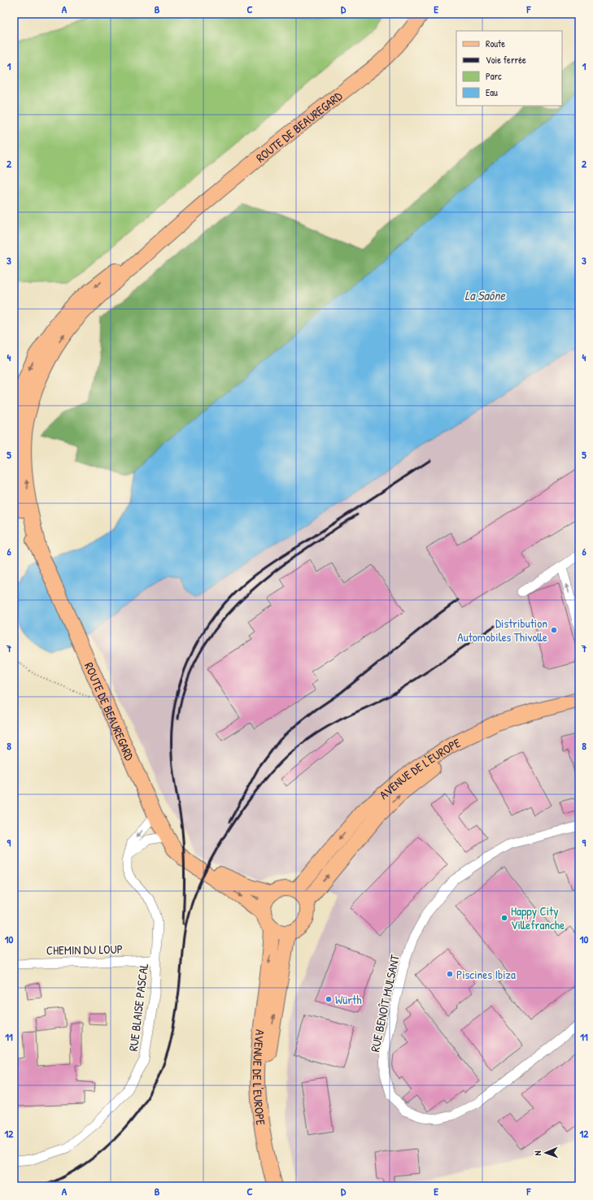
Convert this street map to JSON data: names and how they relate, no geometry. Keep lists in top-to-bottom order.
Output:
{
  "streets": {
    "main road": ["ROUTE DE BEAUREGARD", "AVENUE DE L'EUROPE"],
    "street": ["CHEMIN DU LOUP", "RUE BENOÎT MULSANT", "RUE BLAISE PASCAL"]
  },
  "crossings": [
    ["ROUTE DE BEAUREGARD", "AVENUE DE L'EUROPE"],
    ["ROUTE DE BEAUREGARD", "RUE BLAISE PASCAL"],
    ["CHEMIN DU LOUP", "RUE BLAISE PASCAL"]
  ],
  "water": ["La Saône"],
  "places": [
    "Distribution Automobiles Thivolle",
    "Happy City Villefranche",
    "Piscines Ibiza",
    "Würth"
  ],
  "legend": [
    "Route",
    "Voie ferrée",
    "Parc",
    "Eau"
  ],
  "north": "left",
  "grid": {
    "columns": [
      "A",
      "B",
      "C",
      "D",
      "E",
      "F"
    ],
    "rows": [
      "1",
      "2",
      "3",
      "4",
      "5",
      "6",
      "7",
      "8",
      "9",
      "10",
      "11",
      "12"
    ]
  }
}
